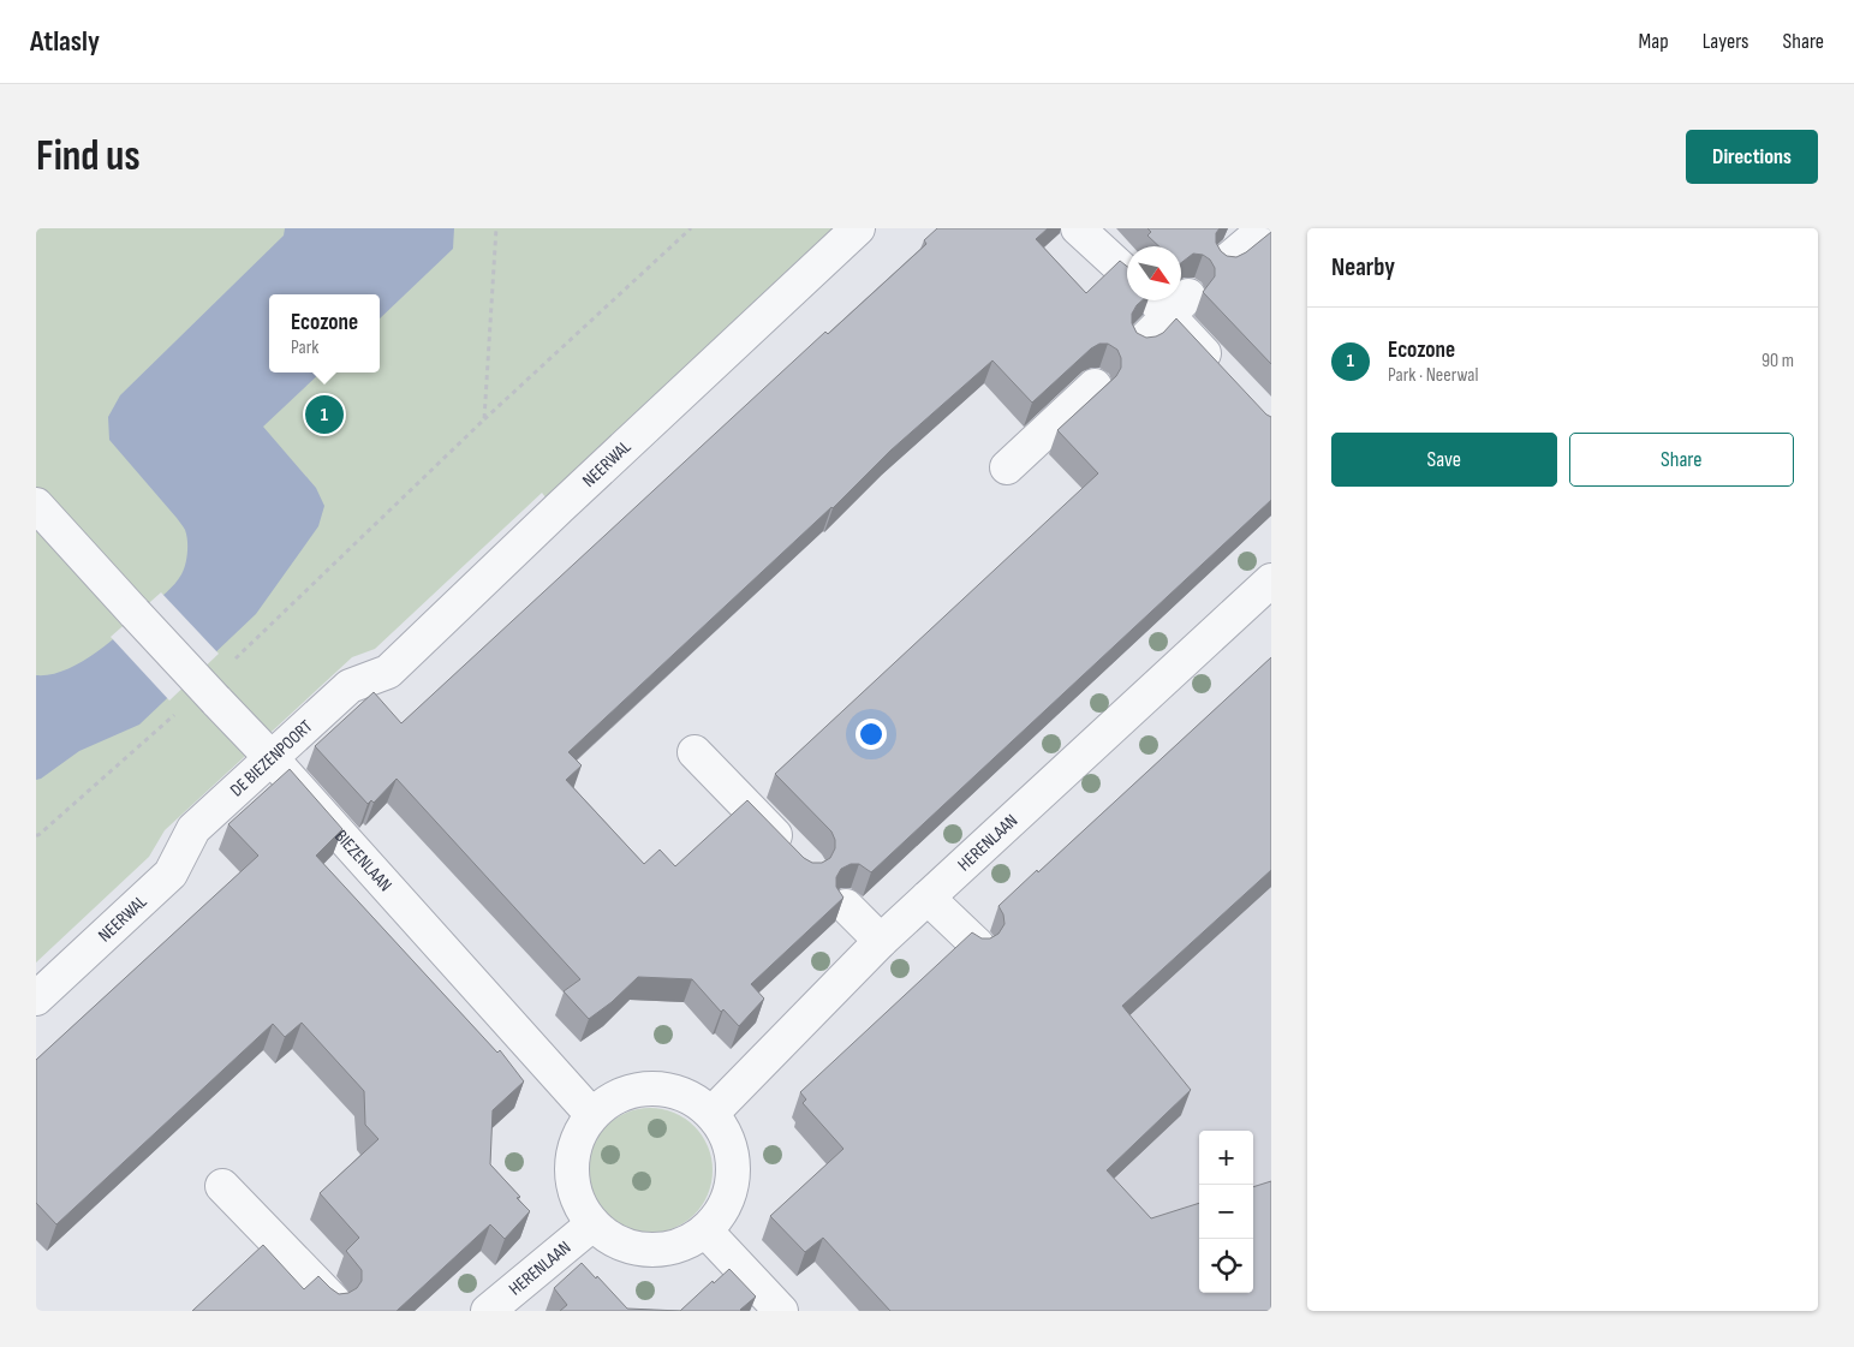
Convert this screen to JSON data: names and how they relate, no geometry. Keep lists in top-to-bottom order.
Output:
{
  "streets": {
    "street": [
      "NEERWAL",
      "DE BIEZENPOORT",
      "HERENLAAN",
      "BIEZENLAAN"
    ]
  },
  "crossings": [
    ["NEERWAL", "DE BIEZENPOORT"],
    ["DE BIEZENPOORT", "BIEZENLAAN"],
    ["HERENLAAN", "BIEZENLAAN"]
  ],
  "north": "bottom right",
  "page": {
    "header": "Atlasly",
    "nav": ["Map", "Layers", "Share"],
    "buttons": [
      "Directions",
      ["Save", "Share"]
    ],
    "title": "Find us",
    "heading": "Nearby",
    "popup": ["Ecozone", "Park"],
    "list": [
      {
        "mark": "1",
        "name": "Ecozone",
        "note": "Park · Neerwal",
        "value": "90 m"
      }
    ],
    "pins": "1",
    "map_buttons": ["+", "−"]
  }
}
